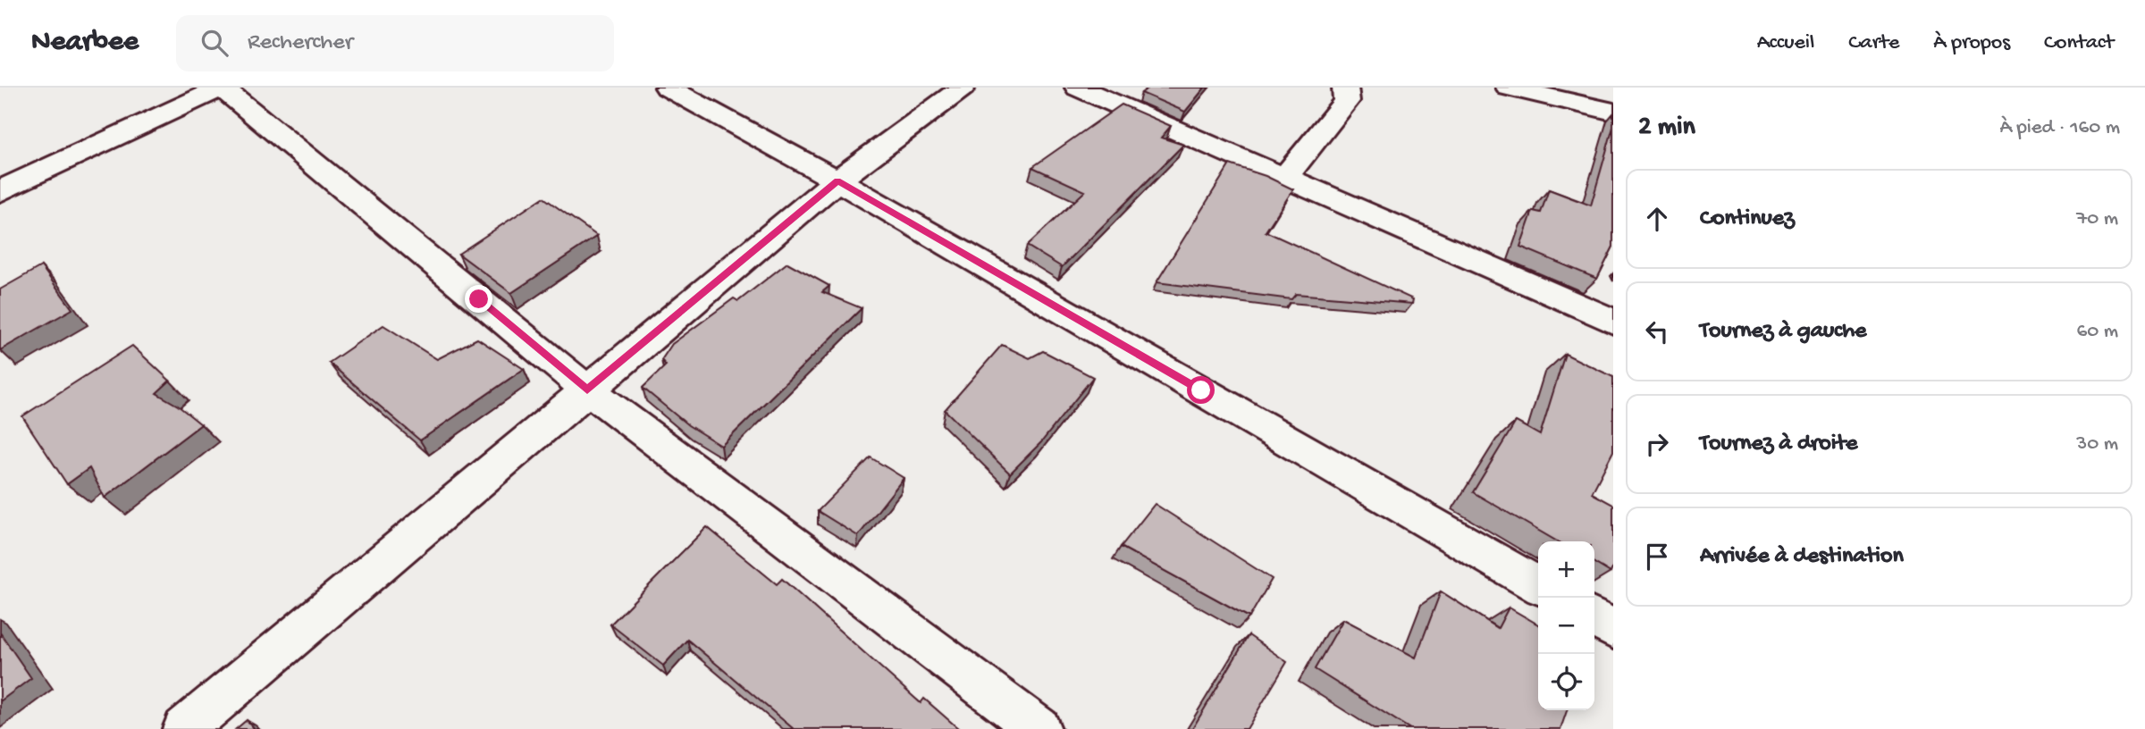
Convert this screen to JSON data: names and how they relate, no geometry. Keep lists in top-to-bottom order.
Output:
{
  "page": {
    "header": "Nearbee",
    "search": "Rechercher",
    "nav": [
      "Accueil",
      "Carte",
      "À propos",
      "Contact"
    ],
    "heading": ["2 min", "À pied · 160 m"],
    "list": [
      ["Continuez", "70 m"],
      ["Tournez à gauche", "60 m"],
      ["Tournez à droite", "30 m"],
      "Arrivée à destination"
    ],
    "map_buttons": ["+", "−"]
  }
}
